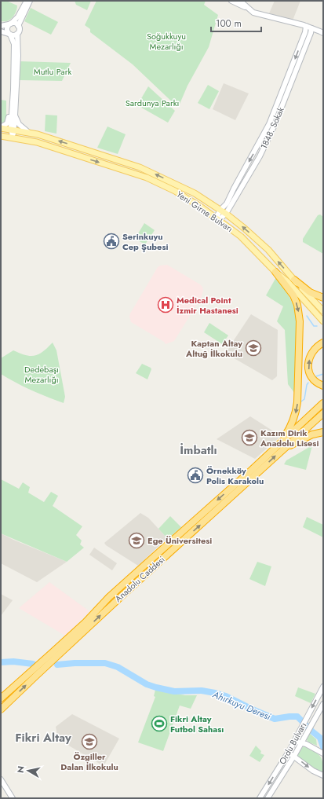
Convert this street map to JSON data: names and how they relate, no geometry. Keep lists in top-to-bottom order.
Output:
{
  "streets": {
    "highway": ["Anadolu Caddesi"],
    "main road": ["1848. Sokak", "Yeni Girne Bulvarı", "Ordu Bulvarı"]
  },
  "crossings": [
    ["1848. Sokak", "Yeni Girne Bulvarı"]
  ],
  "districts": ["İmbatlı", "Fikri Altay"],
  "water": ["Ahırkuyu Deresi"],
  "parks": [
    "Soğukkuyu Mezarlığı",
    "Mutlu Park",
    "Sardunya Parkı",
    "Dedebaşı Mezarlığı"
  ],
  "places": {
    "public building": ["Serinkuyu Cep Şubesi", "Örnekköy Polis Karakolu"],
    "hospital": ["Medical Point İzmir Hastanesi"],
    "school or university": [
      "Kaptan Altay Altuğ İlkokulu",
      "Kazım Dirik Anadolu Lisesi",
      "Ege Üniversitesi",
      "Özgiller Dalan İlkokulu"
    ],
    "sports": ["Fikri Altay Futbol Sahası"]
  },
  "scale_bar": "100 m",
  "north": "left"
}
